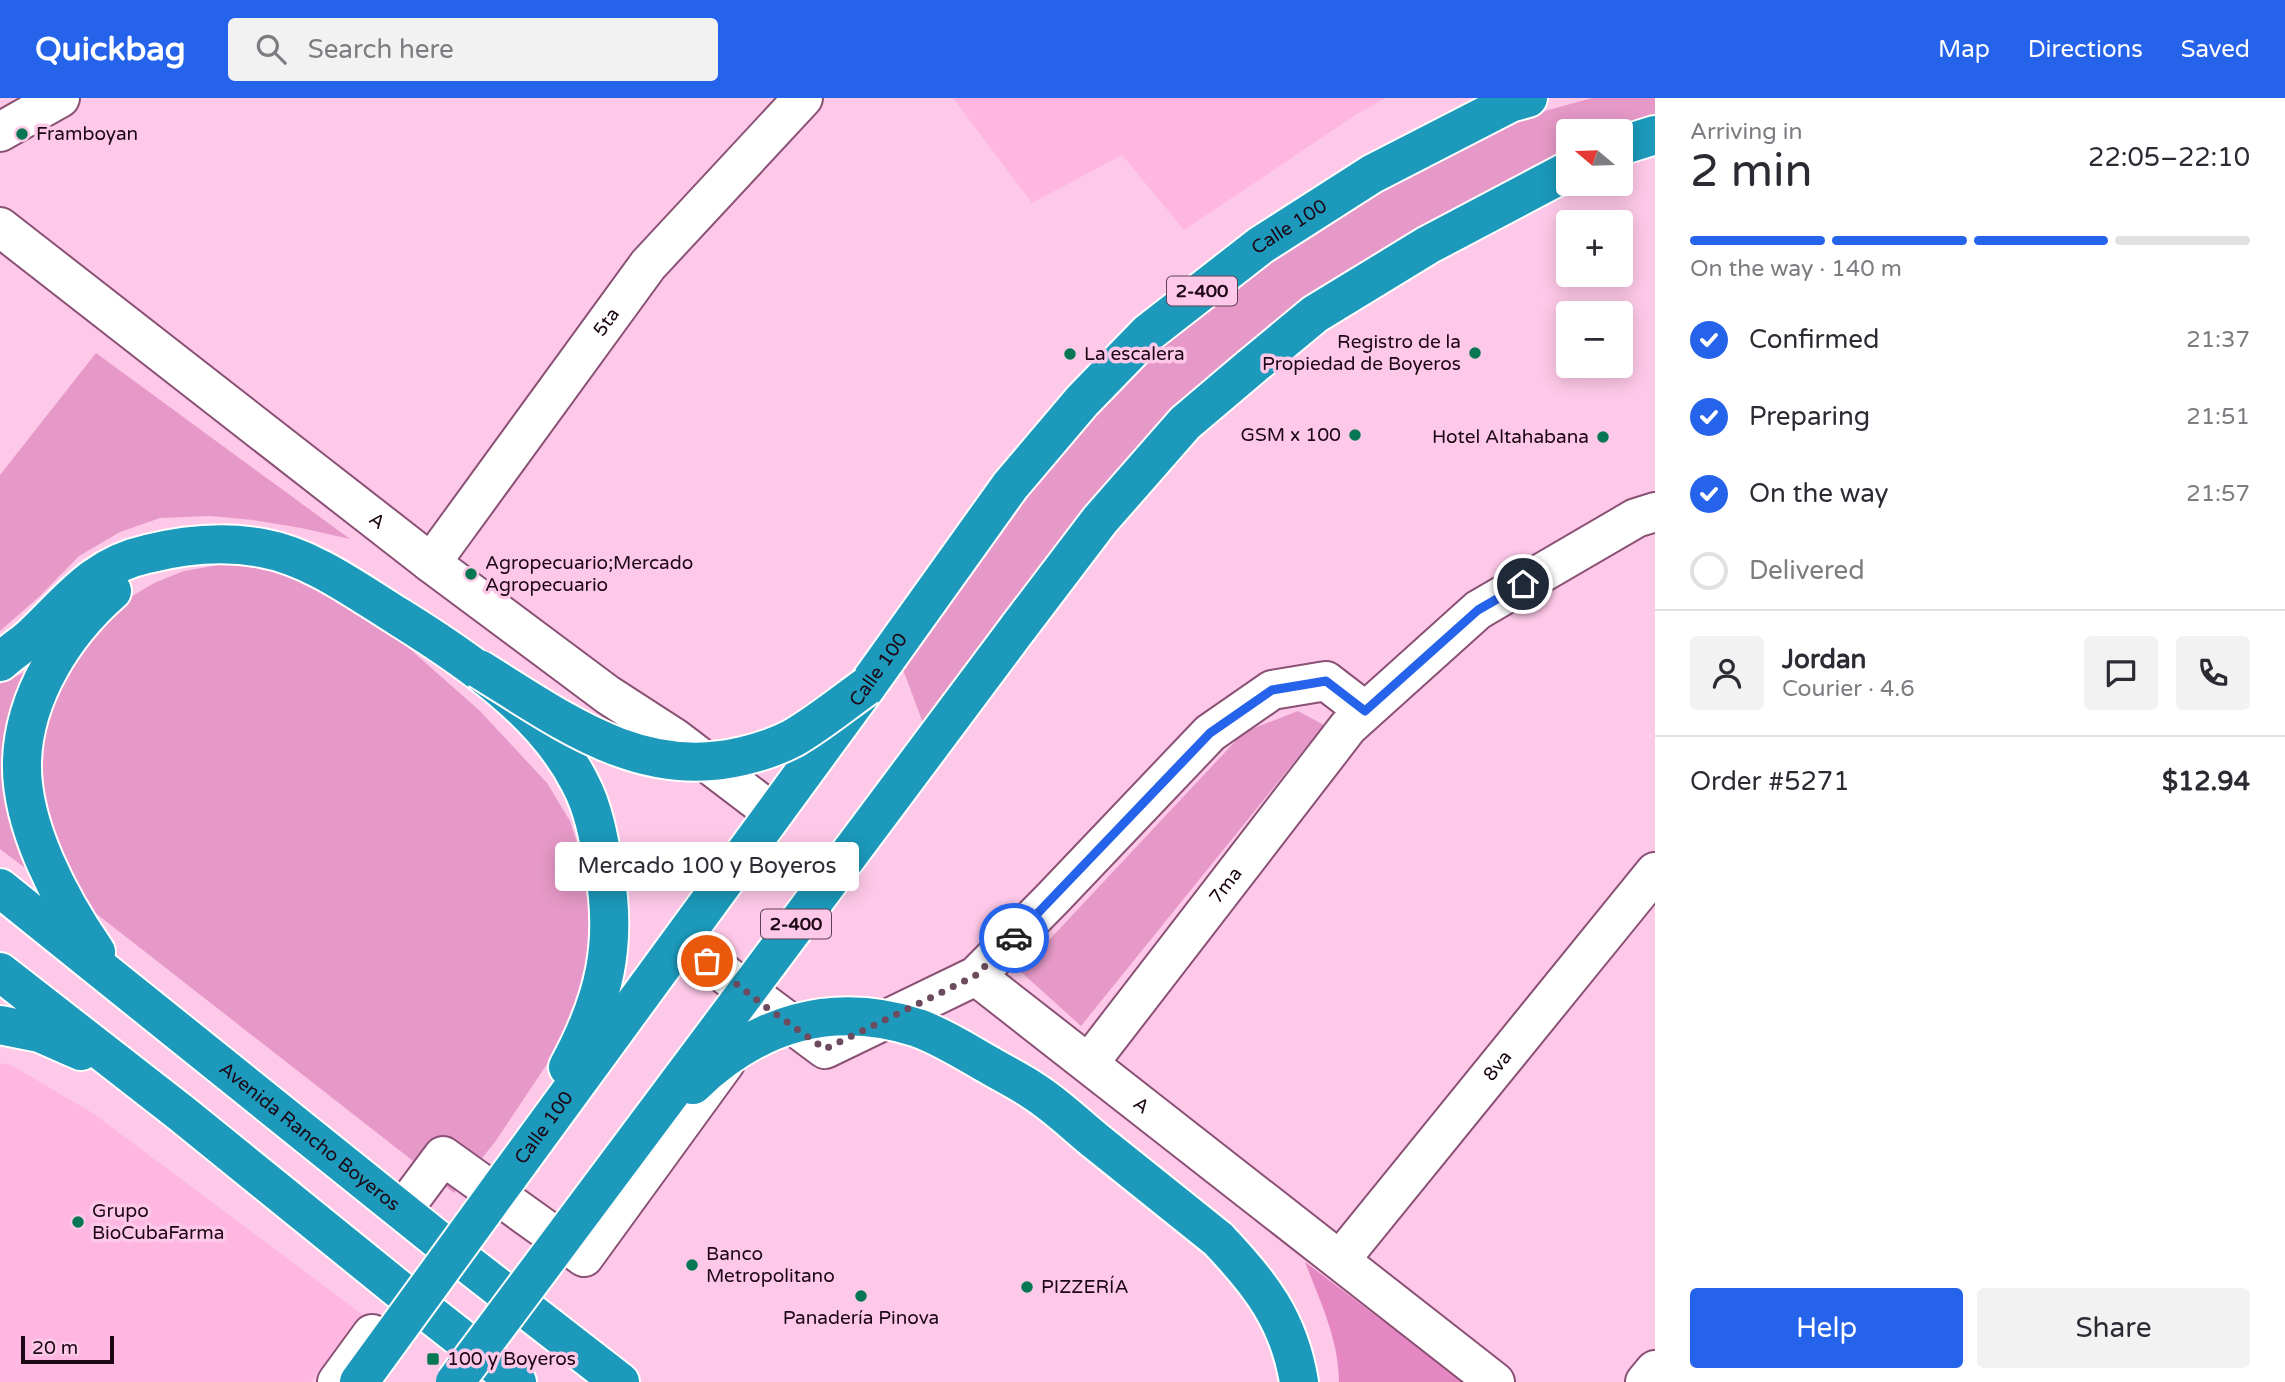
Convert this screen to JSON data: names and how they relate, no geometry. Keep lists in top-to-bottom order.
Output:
{
  "streets": {
    "highway": ["Calle 100", "2-400", "Avenida Rancho Boyeros"],
    "street": [
      "5ta",
      "A",
      "7ma",
      "8va"
    ]
  },
  "crossings": [
    ["5ta", "A"],
    ["A", "7ma"],
    ["A", "8va"]
  ],
  "places": {
    "other": [
      "Framboyan",
      "Registro de la Propiedad de Boyeros",
      "La escalera",
      "GSM x 100",
      "Hotel Altahabana",
      "Agropecuario;Mercado Agropecuario",
      "Mercado 100 y Boyeros",
      "Grupo BioCubaFarma",
      "Banco Metropolitano",
      "PIZZERÍA",
      "Panadería Pinova"
    ],
    "transit": ["100 y Boyeros"]
  },
  "scale_bar": "20 m",
  "north": "left",
  "page": {
    "header": "Quickbag",
    "search": "Search here",
    "nav": ["Map", "Directions", "Saved"],
    "heading": ["2 min", "Arriving in", "22:05–22:10"],
    "panel": [
      "Jordan",
      "Courier · 4.6",
      "Order #5271",
      "$12.94"
    ],
    "map_buttons": ["+", "−"],
    "bar": "On the way · 140 m",
    "list": [
      ["Confirmed", "21:37"],
      ["Preparing", "21:51"],
      ["On the way", "21:57"],
      "Delivered"
    ],
    "bubble": "Mercado 100 y Boyeros",
    "buttons": ["Help", "Share"],
    "scale": "20 m"
  }
}
